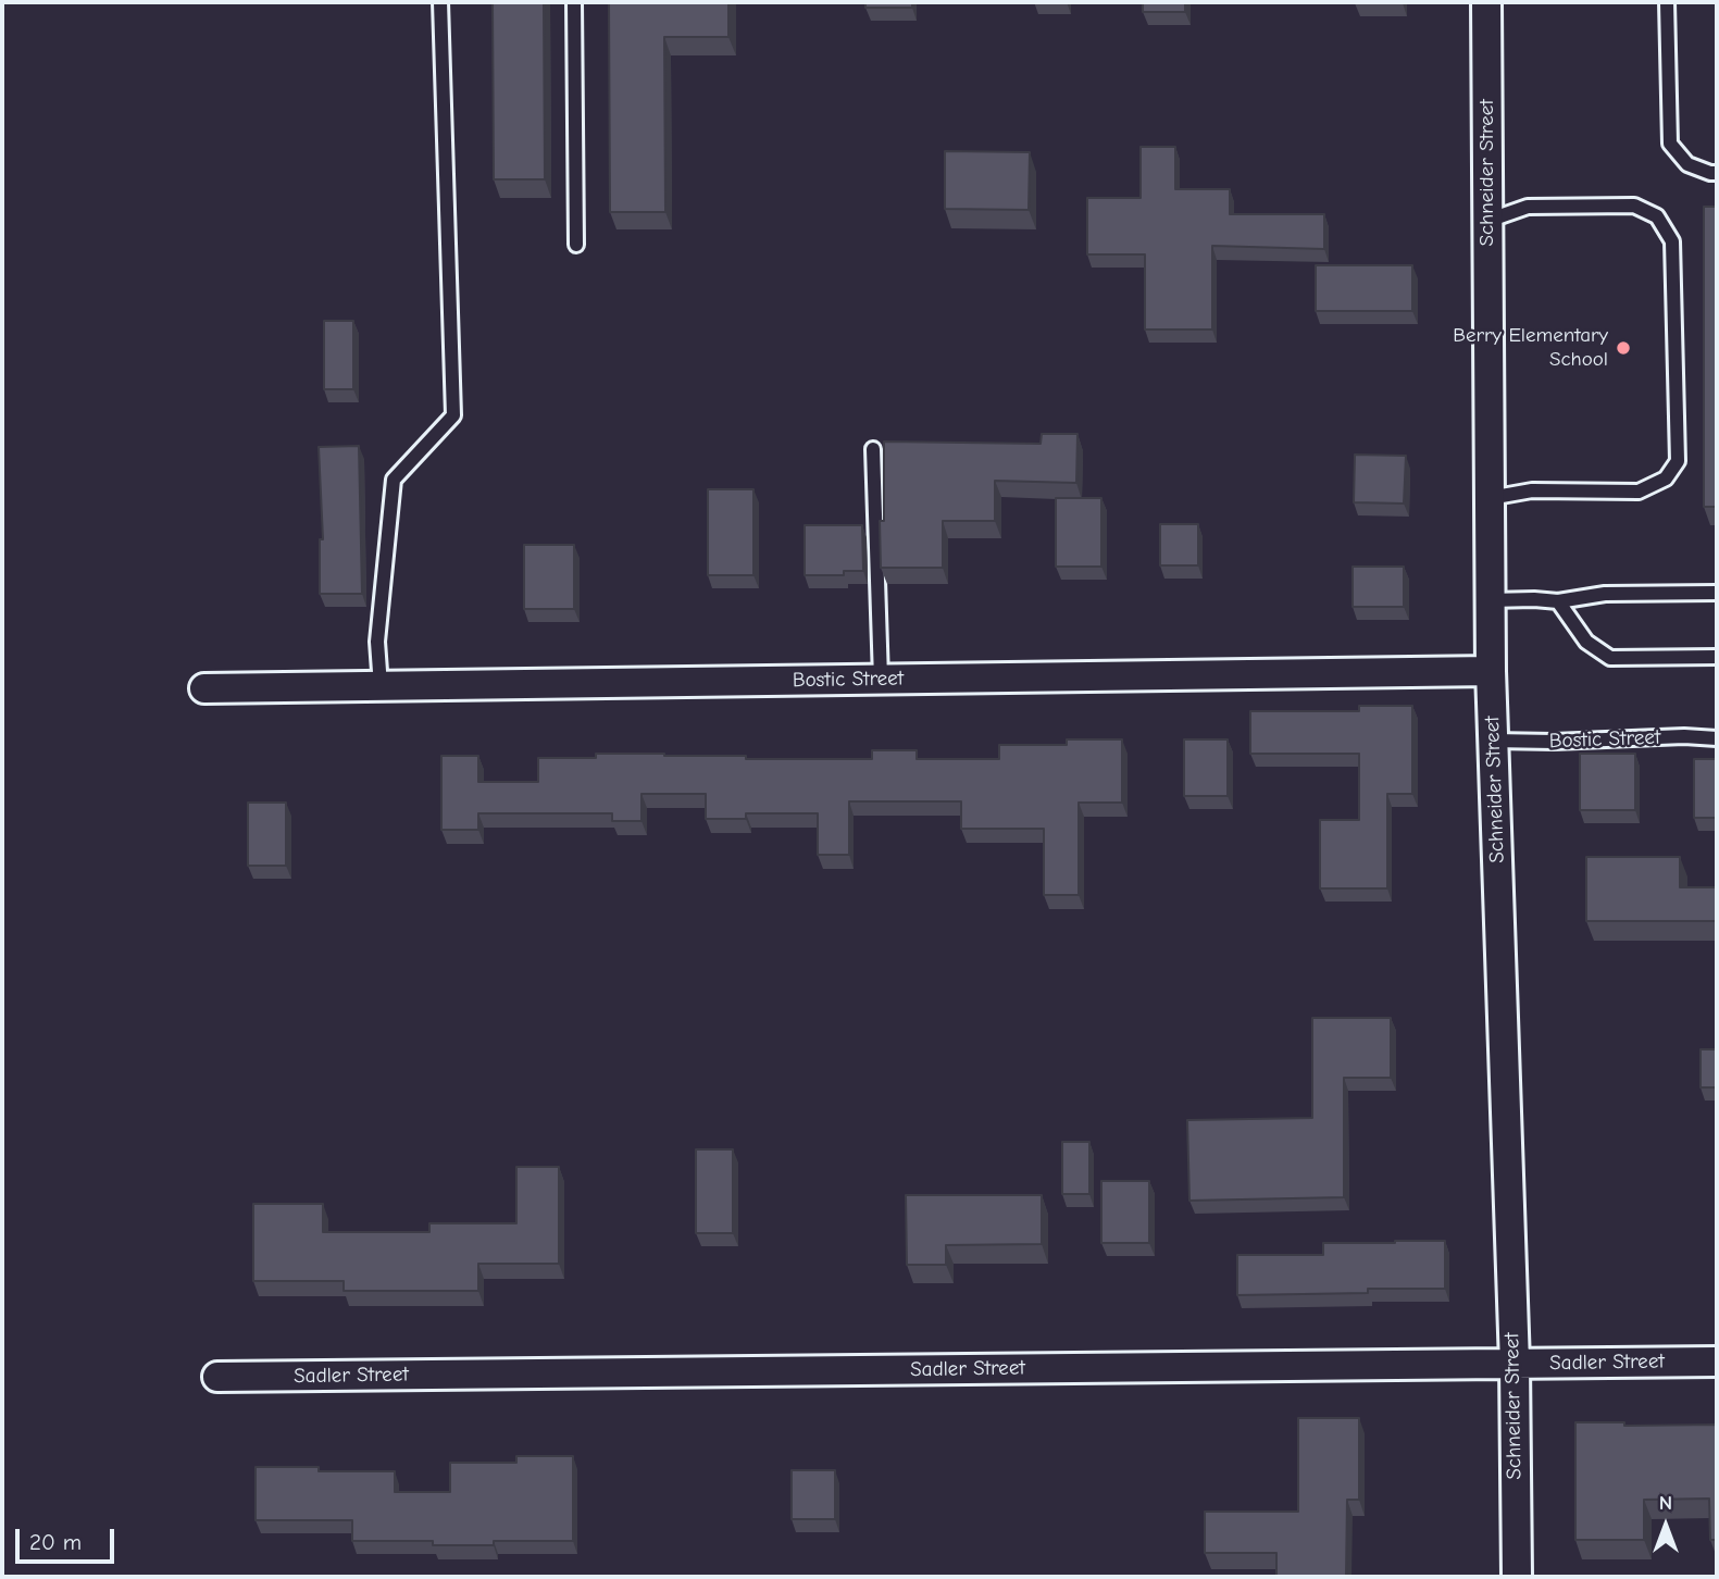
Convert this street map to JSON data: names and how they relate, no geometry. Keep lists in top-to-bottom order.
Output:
{
  "streets": {
    "street": ["Schneider Street", "Bostic Street", "Sadler Street"]
  },
  "crossings": [
    ["Schneider Street", "Bostic Street"],
    ["Schneider Street", "Sadler Street"]
  ],
  "places": ["Berry Elementary School"],
  "scale_bar": "20 m",
  "north": "top"
}
